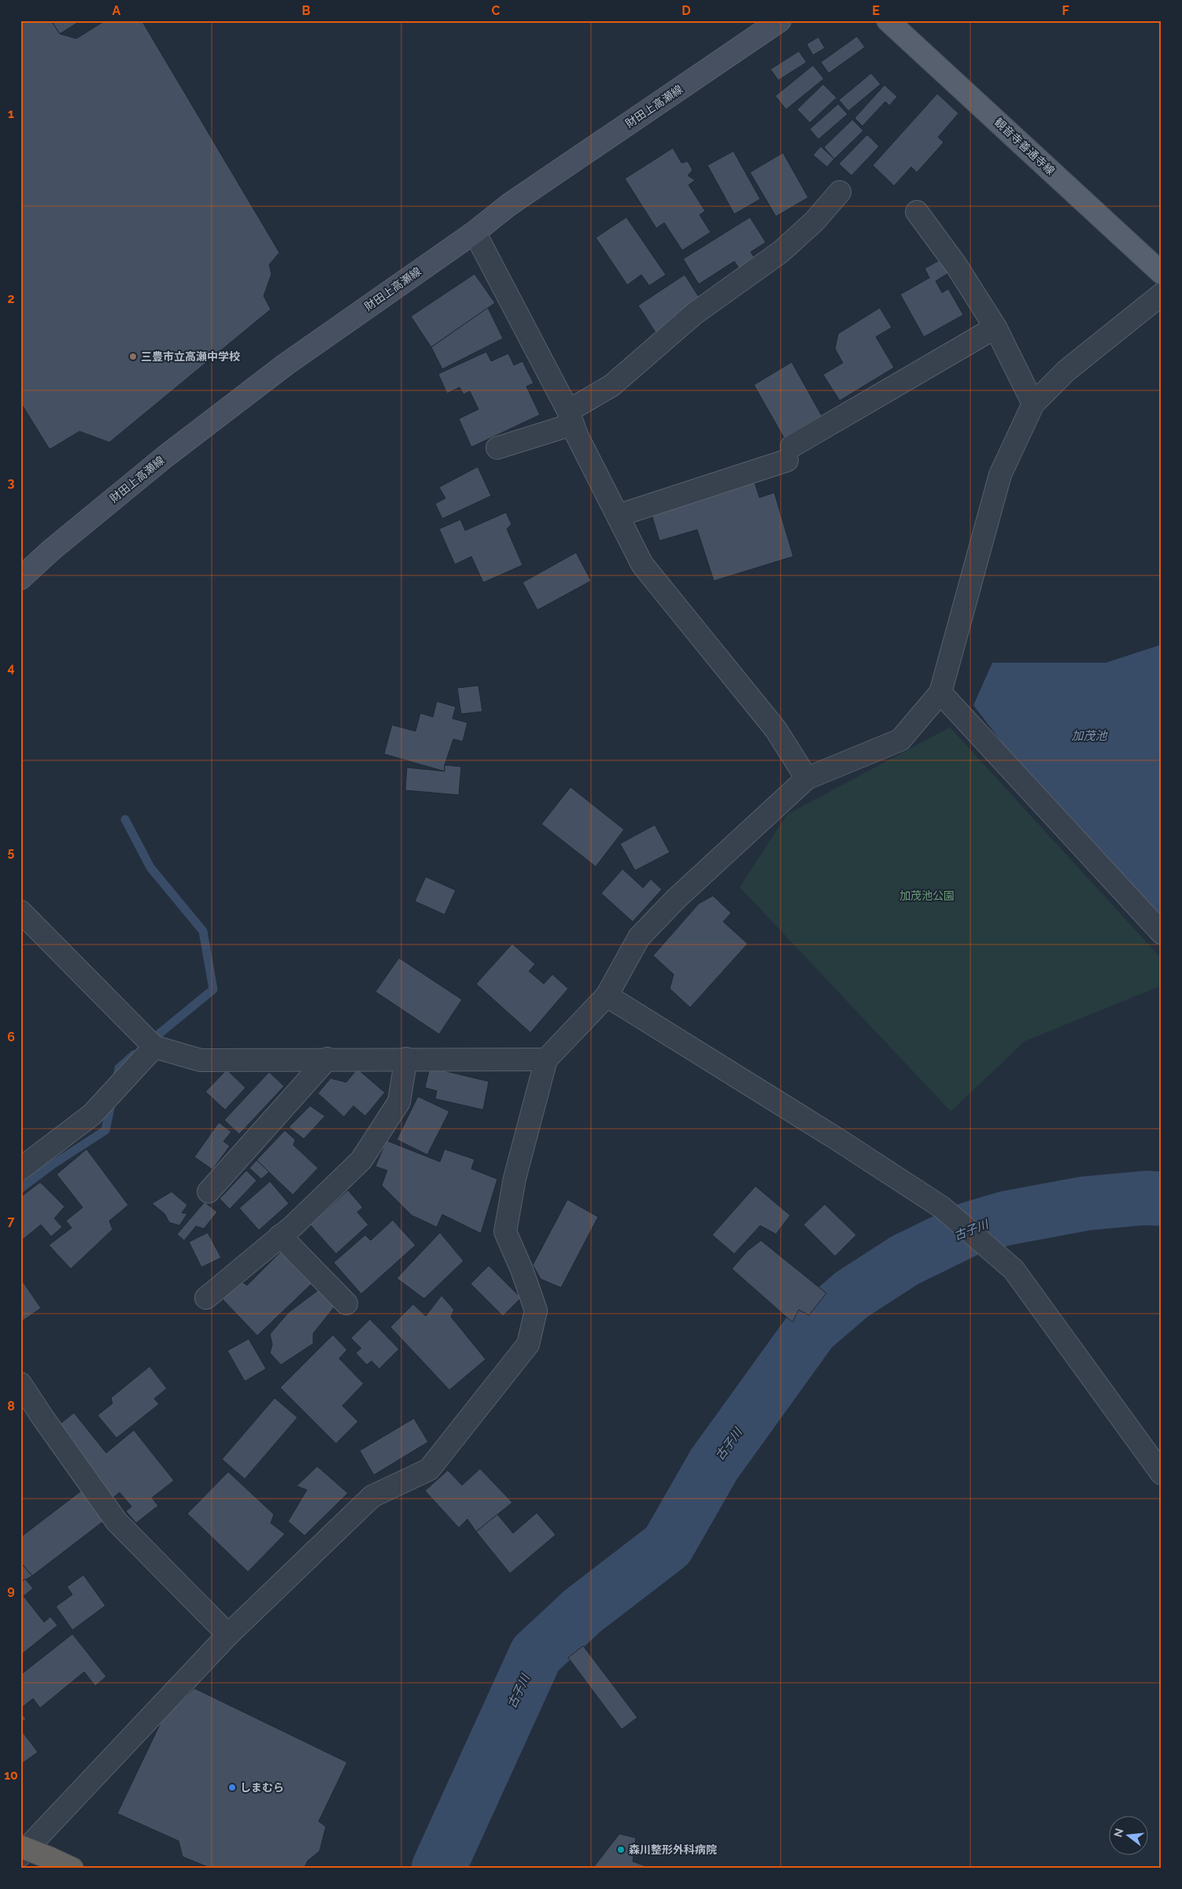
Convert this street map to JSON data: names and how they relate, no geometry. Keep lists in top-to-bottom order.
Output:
{
  "streets": {
    "main road": ["財田上高瀬線", "観音寺善通寺線"]
  },
  "water": ["加茂池", "古子川"],
  "parks": ["加茂池公園"],
  "places": ["三豊市立高瀬中学校", "しまむら", "森川整形外科病院"],
  "north": "left",
  "grid": {
    "columns": [
      "A",
      "B",
      "C",
      "D",
      "E",
      "F"
    ],
    "rows": [
      "1",
      "2",
      "3",
      "4",
      "5",
      "6",
      "7",
      "8",
      "9",
      "10"
    ]
  }
}
